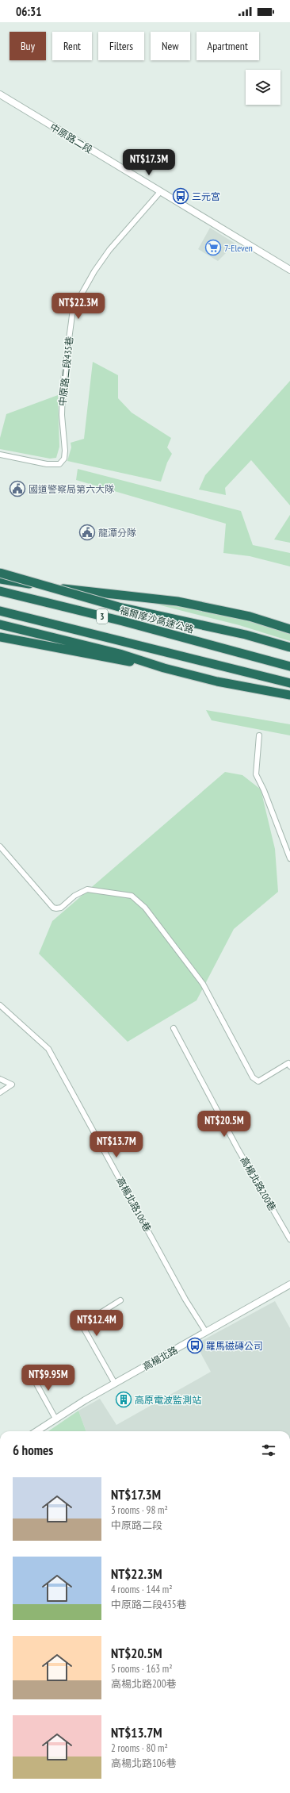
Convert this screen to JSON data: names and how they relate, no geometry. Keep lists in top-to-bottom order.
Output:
{
  "streets": {
    "highway": ["3", "福爾摩沙高速公路"],
    "street": [
      "中原路二段",
      "中原路二段435巷",
      "高楊北路200巷",
      "高楊北路106巷",
      "高楊北路"
    ]
  },
  "crossings": [
    ["中原路二段", "中原路二段435巷"],
    ["高楊北路106巷", "高楊北路"]
  ],
  "places": {
    "bus stop": ["三元宮", "羅馬磁磚公司"],
    "supermarket": ["7-Eleven"],
    "public building": ["國道警察局第六大隊", "龍潭分隊"],
    "building": ["高原電波監測站"]
  },
  "page": {
    "status": "06:31",
    "chip": [
      "Buy",
      "Rent",
      "Filters",
      "New",
      "Apartment"
    ],
    "price": [
      "NT$17.3M",
      "NT$22.3M",
      "NT$20.5M",
      "NT$13.7M",
      "NT$12.4M",
      "NT$9.95M"
    ],
    "heading": "6 homes",
    "list": [
      {
        "name": "NT$17.3M",
        "note": "3 rooms · 98 m² · 中原路二段"
      },
      {
        "name": "NT$22.3M",
        "note": "4 rooms · 144 m² · 中原路二段435巷"
      },
      {
        "name": "NT$20.5M",
        "note": "5 rooms · 163 m² · 高楊北路200巷"
      },
      {
        "name": "NT$13.7M",
        "note": "2 rooms · 80 m² · 高楊北路106巷"
      }
    ]
  }
}
